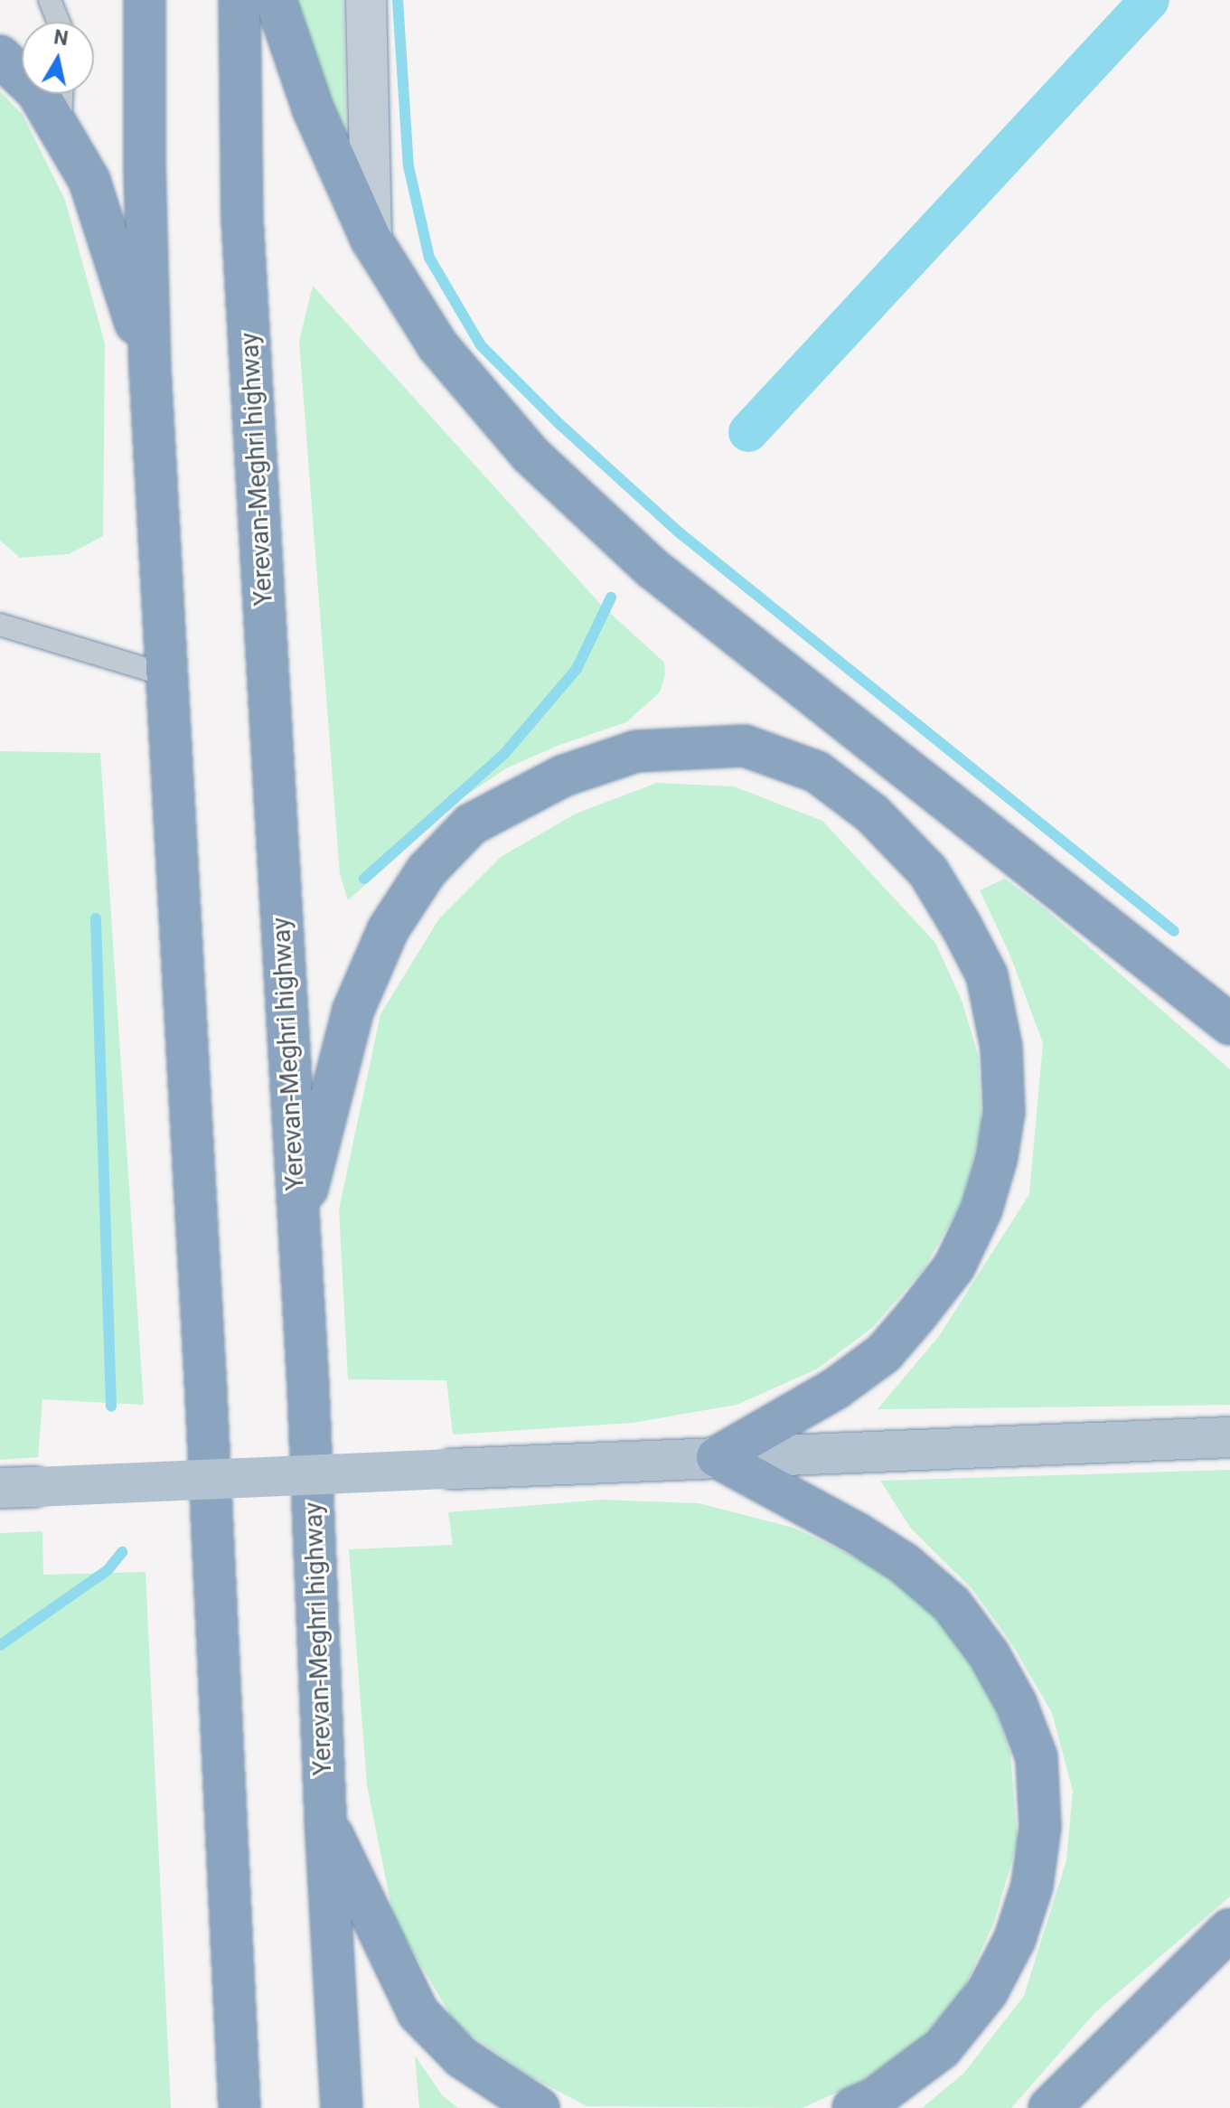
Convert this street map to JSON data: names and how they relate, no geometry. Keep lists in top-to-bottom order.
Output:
{
  "streets": {
    "highway": ["Yerevan-Meghri highway"]
  },
  "north": "top"
}
